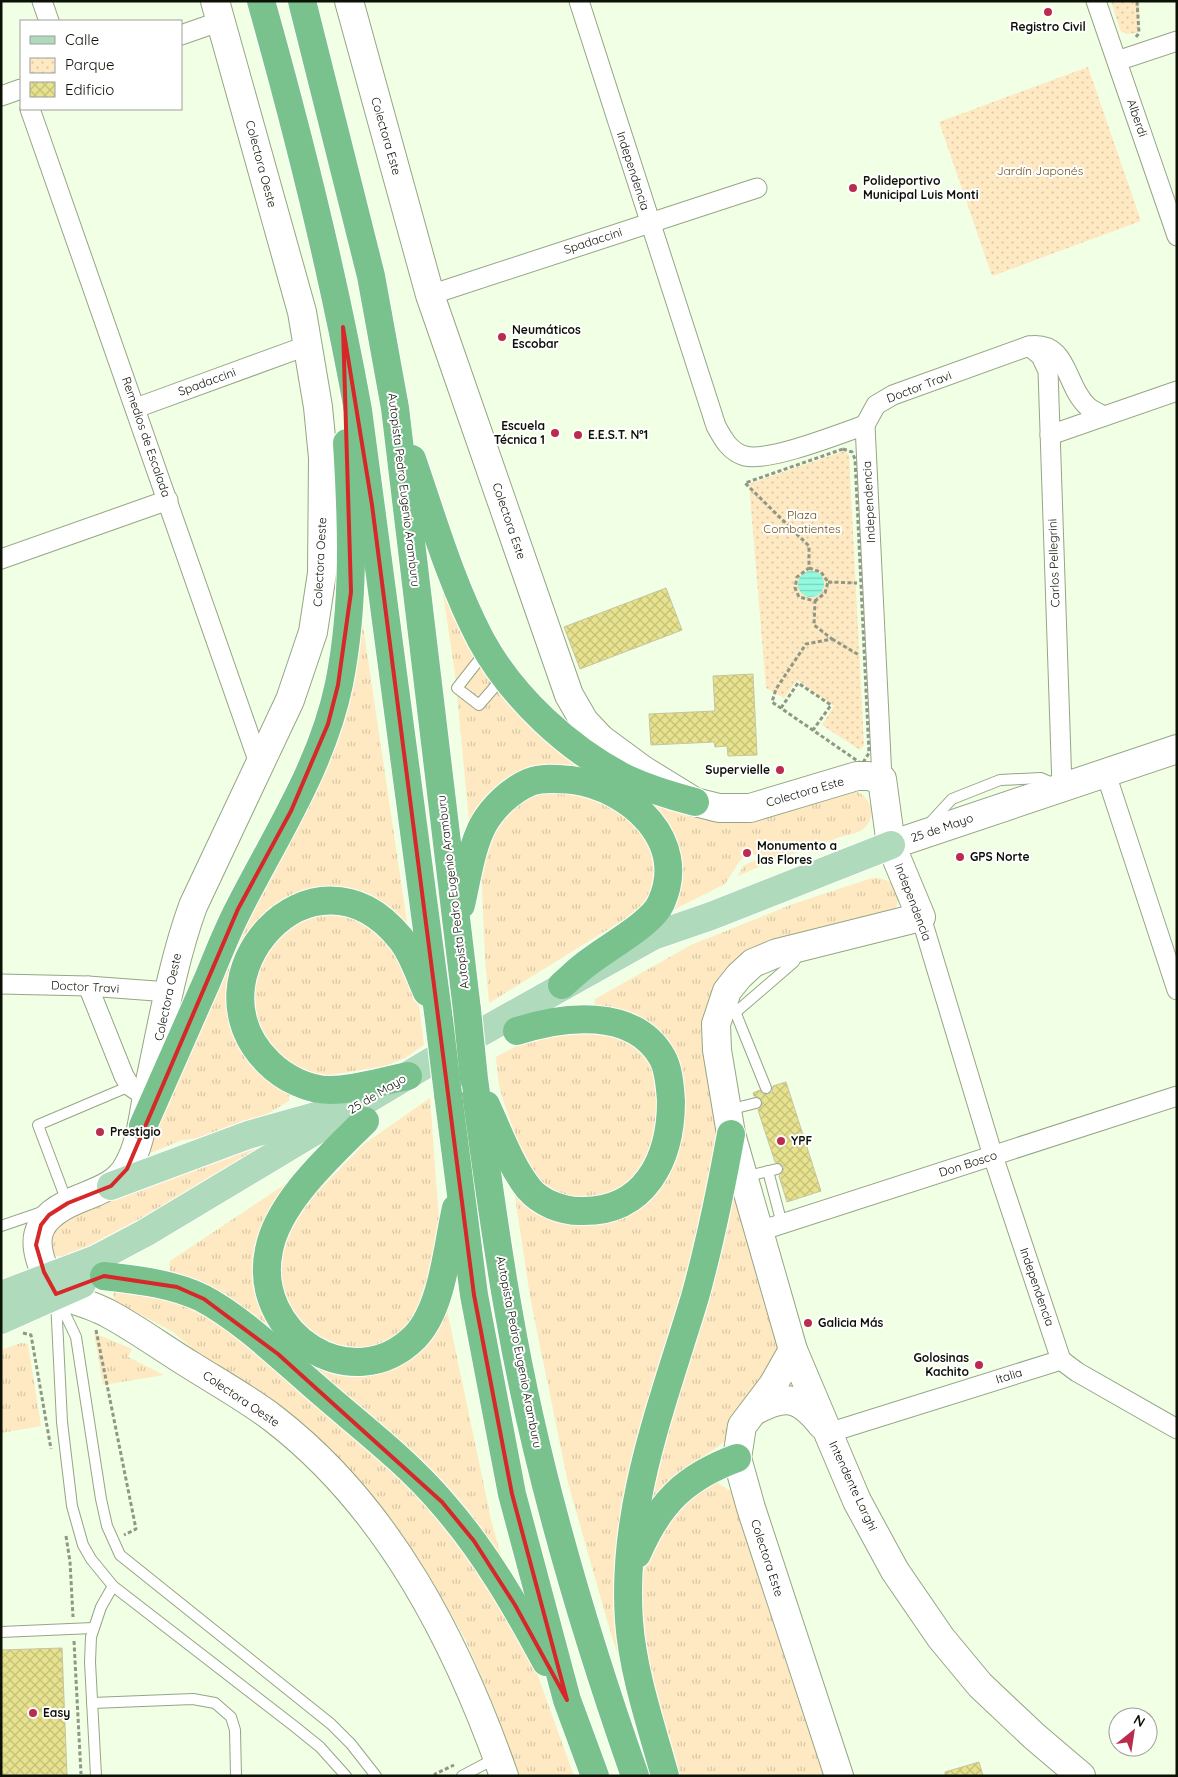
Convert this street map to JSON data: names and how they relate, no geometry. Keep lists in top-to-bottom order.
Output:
{
  "streets": {
    "highway": ["Autopista Pedro Eugenio Aramburu"],
    "main road": ["25 de Mayo"],
    "street": [
      "Alberdi",
      "Colectora Este",
      "Colectora Oeste",
      "Independencia",
      "Spadaccini",
      "Doctor Travi",
      "Remedios de Escalada",
      "Carlos Pellegrini",
      "Don Bosco",
      "Italia",
      "Intendente Larghi"
    ]
  },
  "crossings": [
    ["Colectora Este", "Independencia"],
    ["Colectora Este", "Spadaccini"],
    ["Colectora Este", "Intendente Larghi"],
    ["Colectora Oeste", "Spadaccini"],
    ["Colectora Oeste", "Doctor Travi"],
    ["Colectora Oeste", "Remedios de Escalada"],
    ["Colectora Oeste", "25 de Mayo"],
    ["Independencia", "Spadaccini"],
    ["Independencia", "Doctor Travi"],
    ["Independencia", "25 de Mayo"],
    ["Independencia", "Don Bosco"],
    ["Independencia", "Italia"],
    ["Spadaccini", "Remedios de Escalada"],
    ["Doctor Travi", "Carlos Pellegrini"],
    ["Carlos Pellegrini", "25 de Mayo"],
    ["Don Bosco", "Intendente Larghi"],
    ["Italia", "Intendente Larghi"]
  ],
  "parks": ["Jardín Japonés", "Plaza Combatientes"],
  "places": [
    "Registro Civil",
    "Polideportivo Municipal Luis Monti",
    "Neumáticos Escobar",
    "Escuela Técnica 1",
    "E.E.S.T. Nº1",
    "Supervielle",
    "Monumento a las Flores",
    "GPS Norte",
    "Prestigio",
    "YPF",
    "Galicia Más",
    "Golosinas Kachito",
    "Easy"
  ],
  "legend": ["Calle", "Parque", "Edificio"],
  "north": "top right"
}
